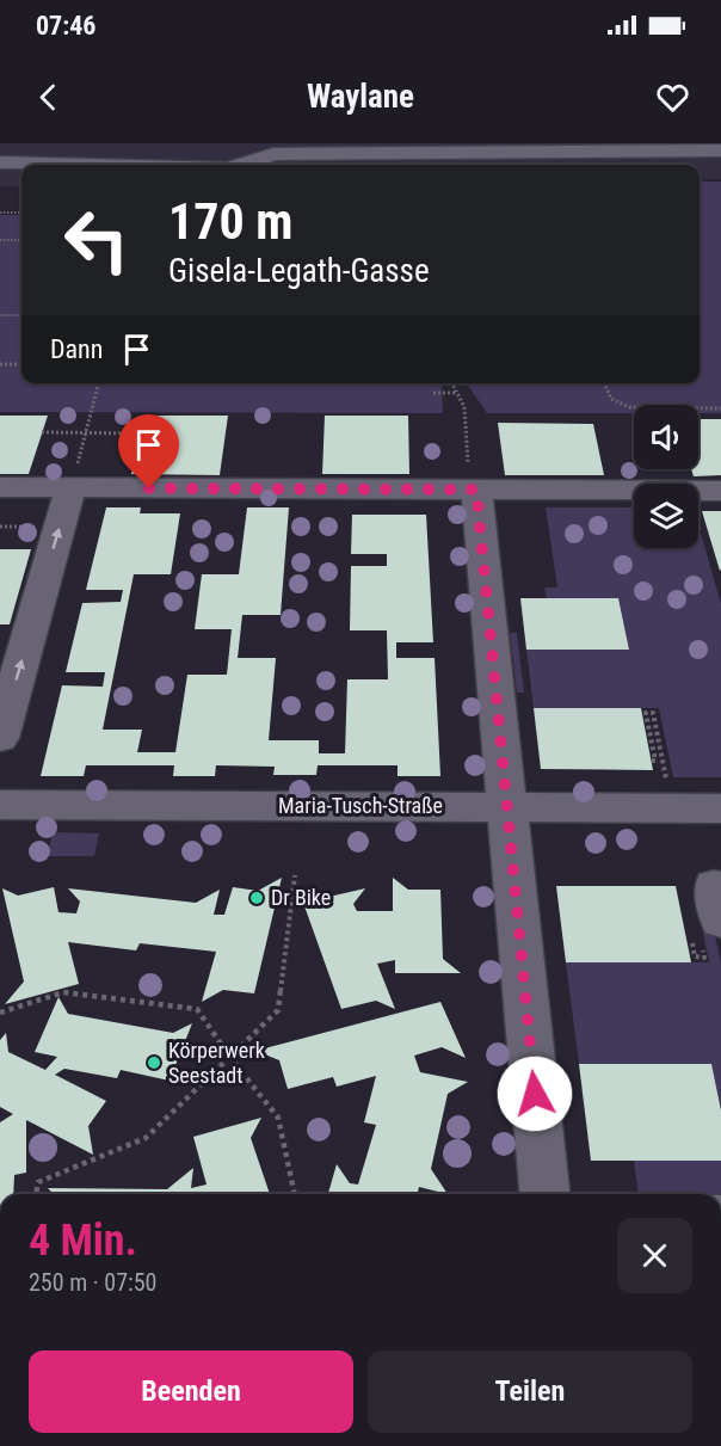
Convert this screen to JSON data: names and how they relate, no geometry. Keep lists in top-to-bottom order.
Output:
{
  "streets": {
    "street": ["Maria-Tusch-Straße"]
  },
  "places": ["Dr Bike", "Körperwerk Seestadt"],
  "page": {
    "status": "07:46",
    "header": "Waylane",
    "turn": ["170 m", "Gisela-Legath-Gasse"],
    "then": "Dann",
    "heading": ["4 Min.", "250 m · 07:50"],
    "buttons": ["Beenden", "Teilen"]
  }
}
